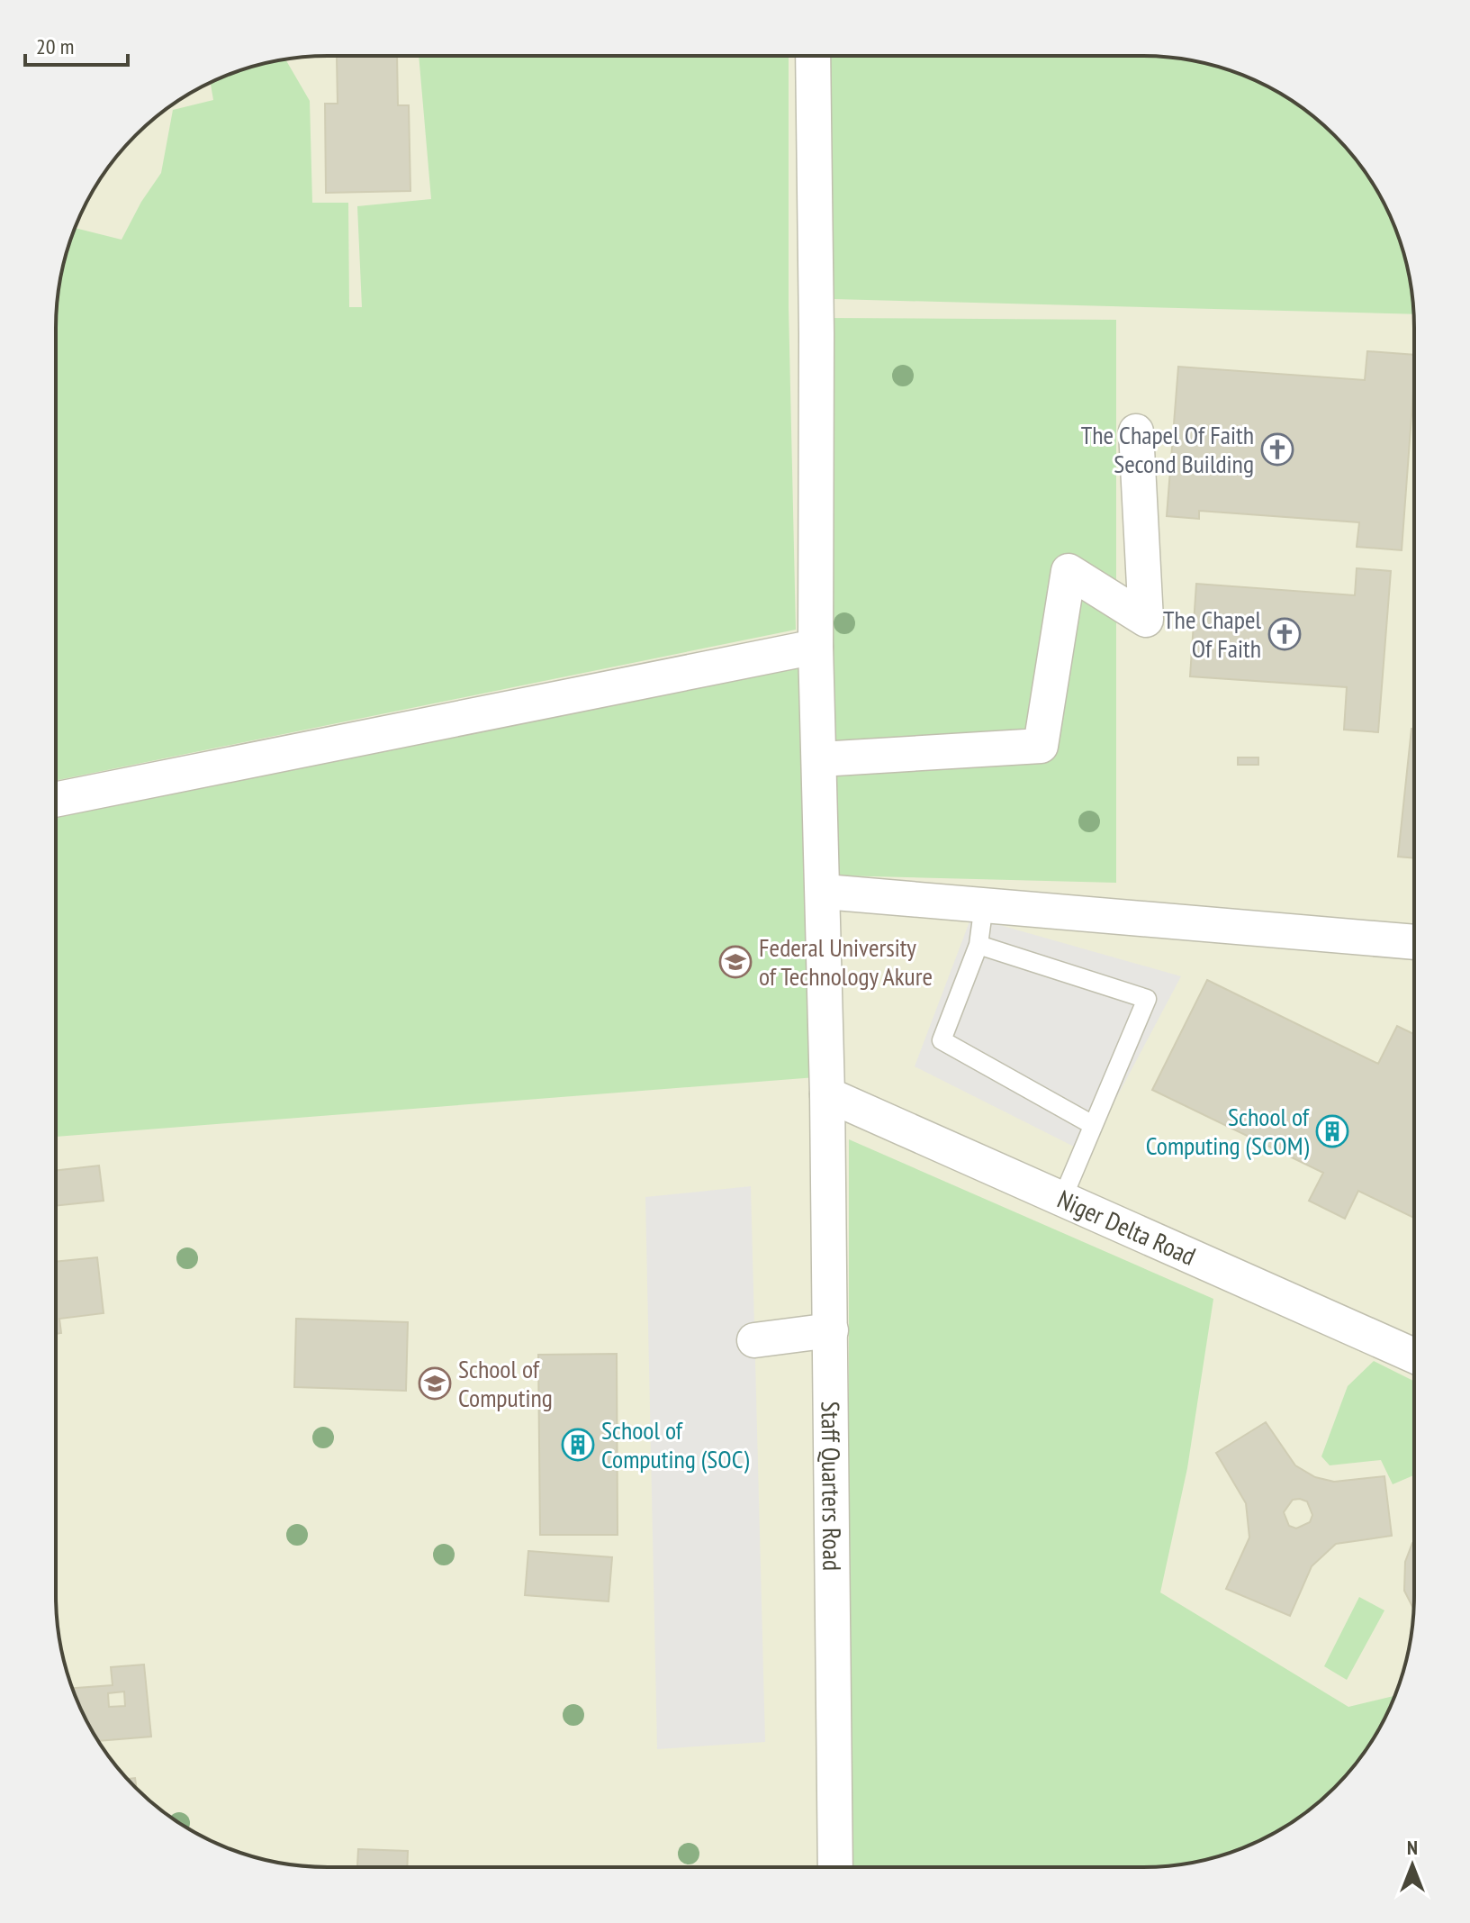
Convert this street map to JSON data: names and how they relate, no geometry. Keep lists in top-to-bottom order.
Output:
{
  "streets": {
    "street": ["Niger Delta Road", "Staff Quarters Road"]
  },
  "crossings": [
    ["Niger Delta Road", "Staff Quarters Road"]
  ],
  "places": {
    "church": ["The Chapel Of Faith Second Building", "The Chapel Of Faith"],
    "school or university": ["Federal University of Technology Akure", "School of Computing"],
    "building": ["School of Computing (SCOM)", "School of Computing (SOC)"]
  },
  "scale_bar": "20 m",
  "north": "top"
}
